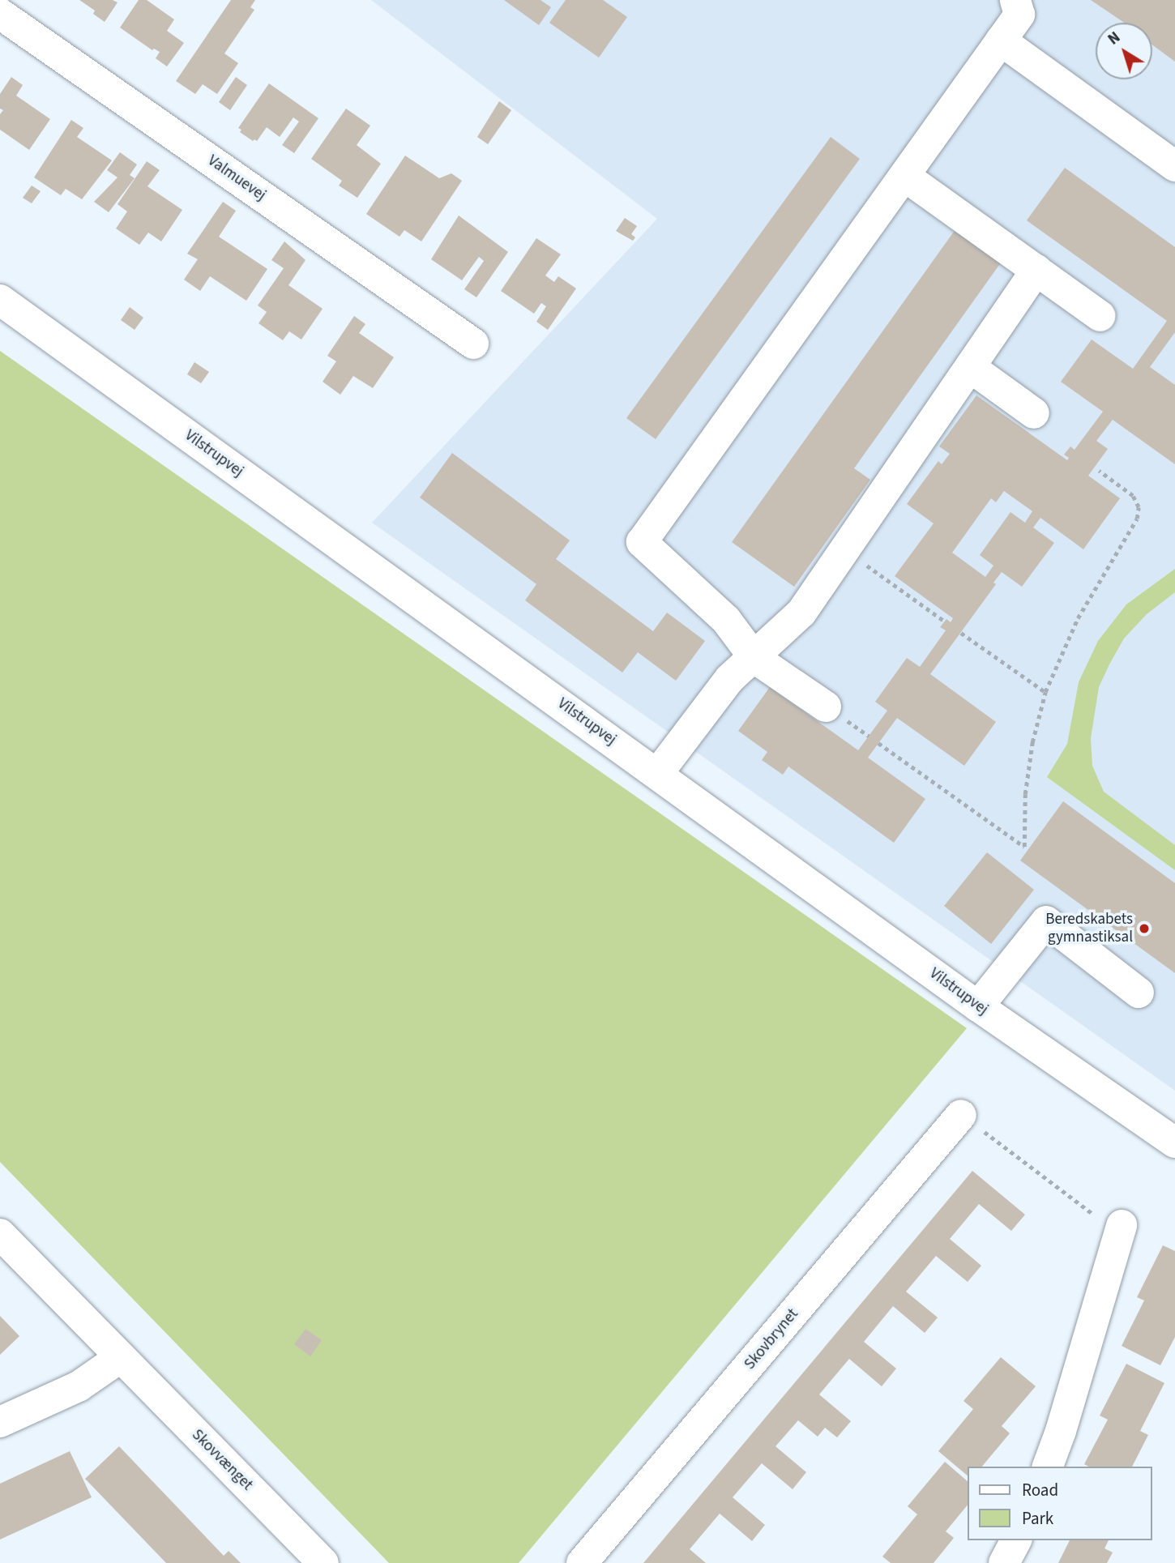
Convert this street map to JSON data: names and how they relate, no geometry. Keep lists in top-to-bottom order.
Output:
{
  "streets": {
    "street": [
      "Valmuevej",
      "Vilstrupvej",
      "Skovbrynet",
      "Skovvænget"
    ]
  },
  "places": ["Beredskabets gymnastiksal"],
  "legend": ["Road", "Park"],
  "north": "top left"
}
